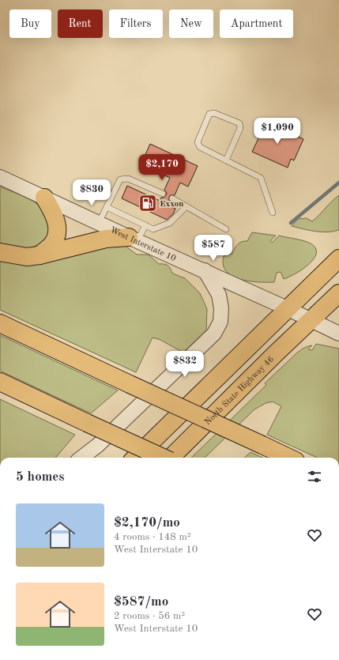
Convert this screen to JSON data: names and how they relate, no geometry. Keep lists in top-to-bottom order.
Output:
{
  "streets": {
    "main road": ["North State Highway 46"],
    "street": ["West Interstate 10"]
  },
  "crossings": [
    ["West Interstate 10", "North State Highway 46"]
  ],
  "places": {
    "fuel station": ["Exxon"]
  },
  "page": {
    "chip": [
      "Buy",
      "Rent",
      "Filters",
      "New",
      "Apartment"
    ],
    "price": [
      "$1,090",
      "$2,170",
      "$830",
      "$587",
      "$832"
    ],
    "heading": "5 homes",
    "list": [
      {
        "name": "$2,170/mo",
        "note": "4 rooms · 148 m² · West Interstate 10"
      },
      {
        "name": "$587/mo",
        "note": "2 rooms · 56 m² · West Interstate 10"
      }
    ]
  }
}
